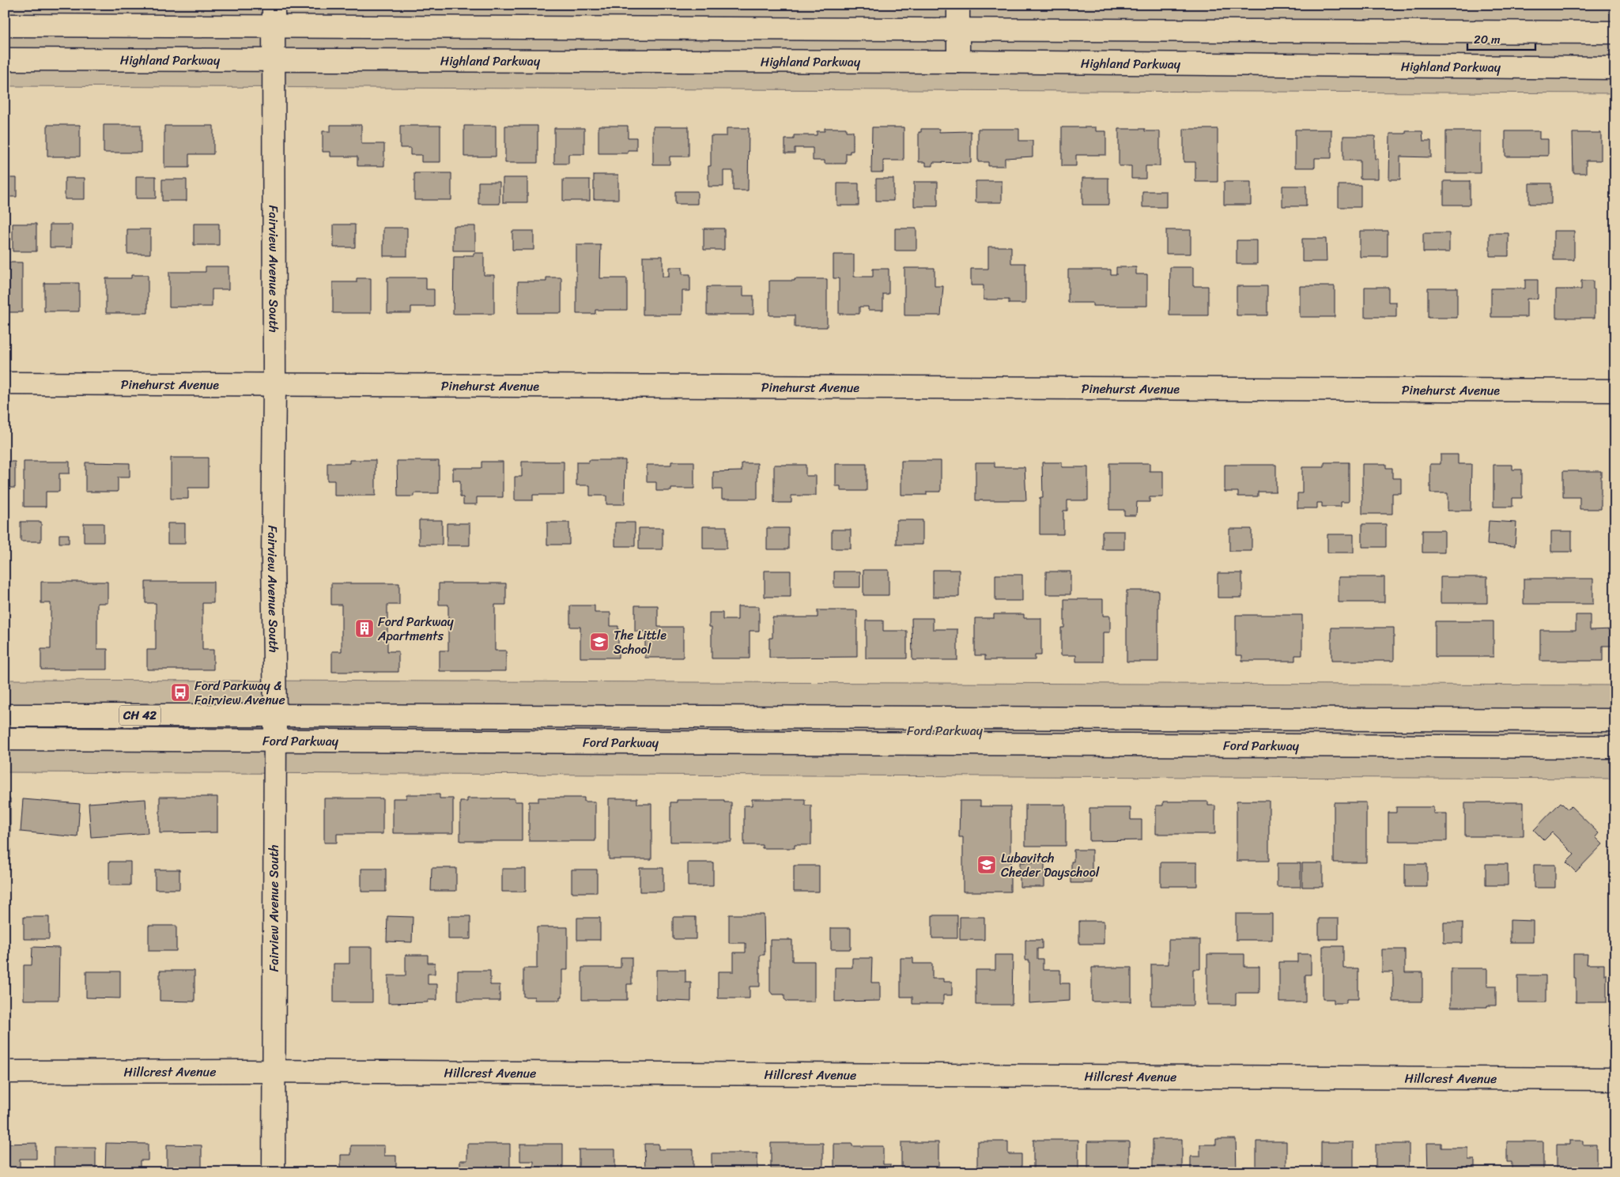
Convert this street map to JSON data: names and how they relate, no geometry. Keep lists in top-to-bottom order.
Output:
{
  "streets": {
    "street": [
      "Highland Parkway",
      "Fairview Avenue South",
      "Pinehurst Avenue",
      "CH 42",
      "Ford Parkway",
      "Hillcrest Avenue"
    ]
  },
  "crossings": [
    ["Highland Parkway", "Fairview Avenue South"],
    ["Fairview Avenue South", "Pinehurst Avenue"],
    ["Fairview Avenue South", "Ford Parkway"],
    ["Fairview Avenue South", "Hillcrest Avenue"]
  ],
  "parks": ["Ford Parkway"],
  "places": {
    "building": ["Ford Parkway Apartments"],
    "school or university": ["The Little School", "Lubavitch Cheder Dayschool"],
    "bus stop": ["Ford Parkway & Fairview Avenue"]
  },
  "scale_bar": "20 m"
}
